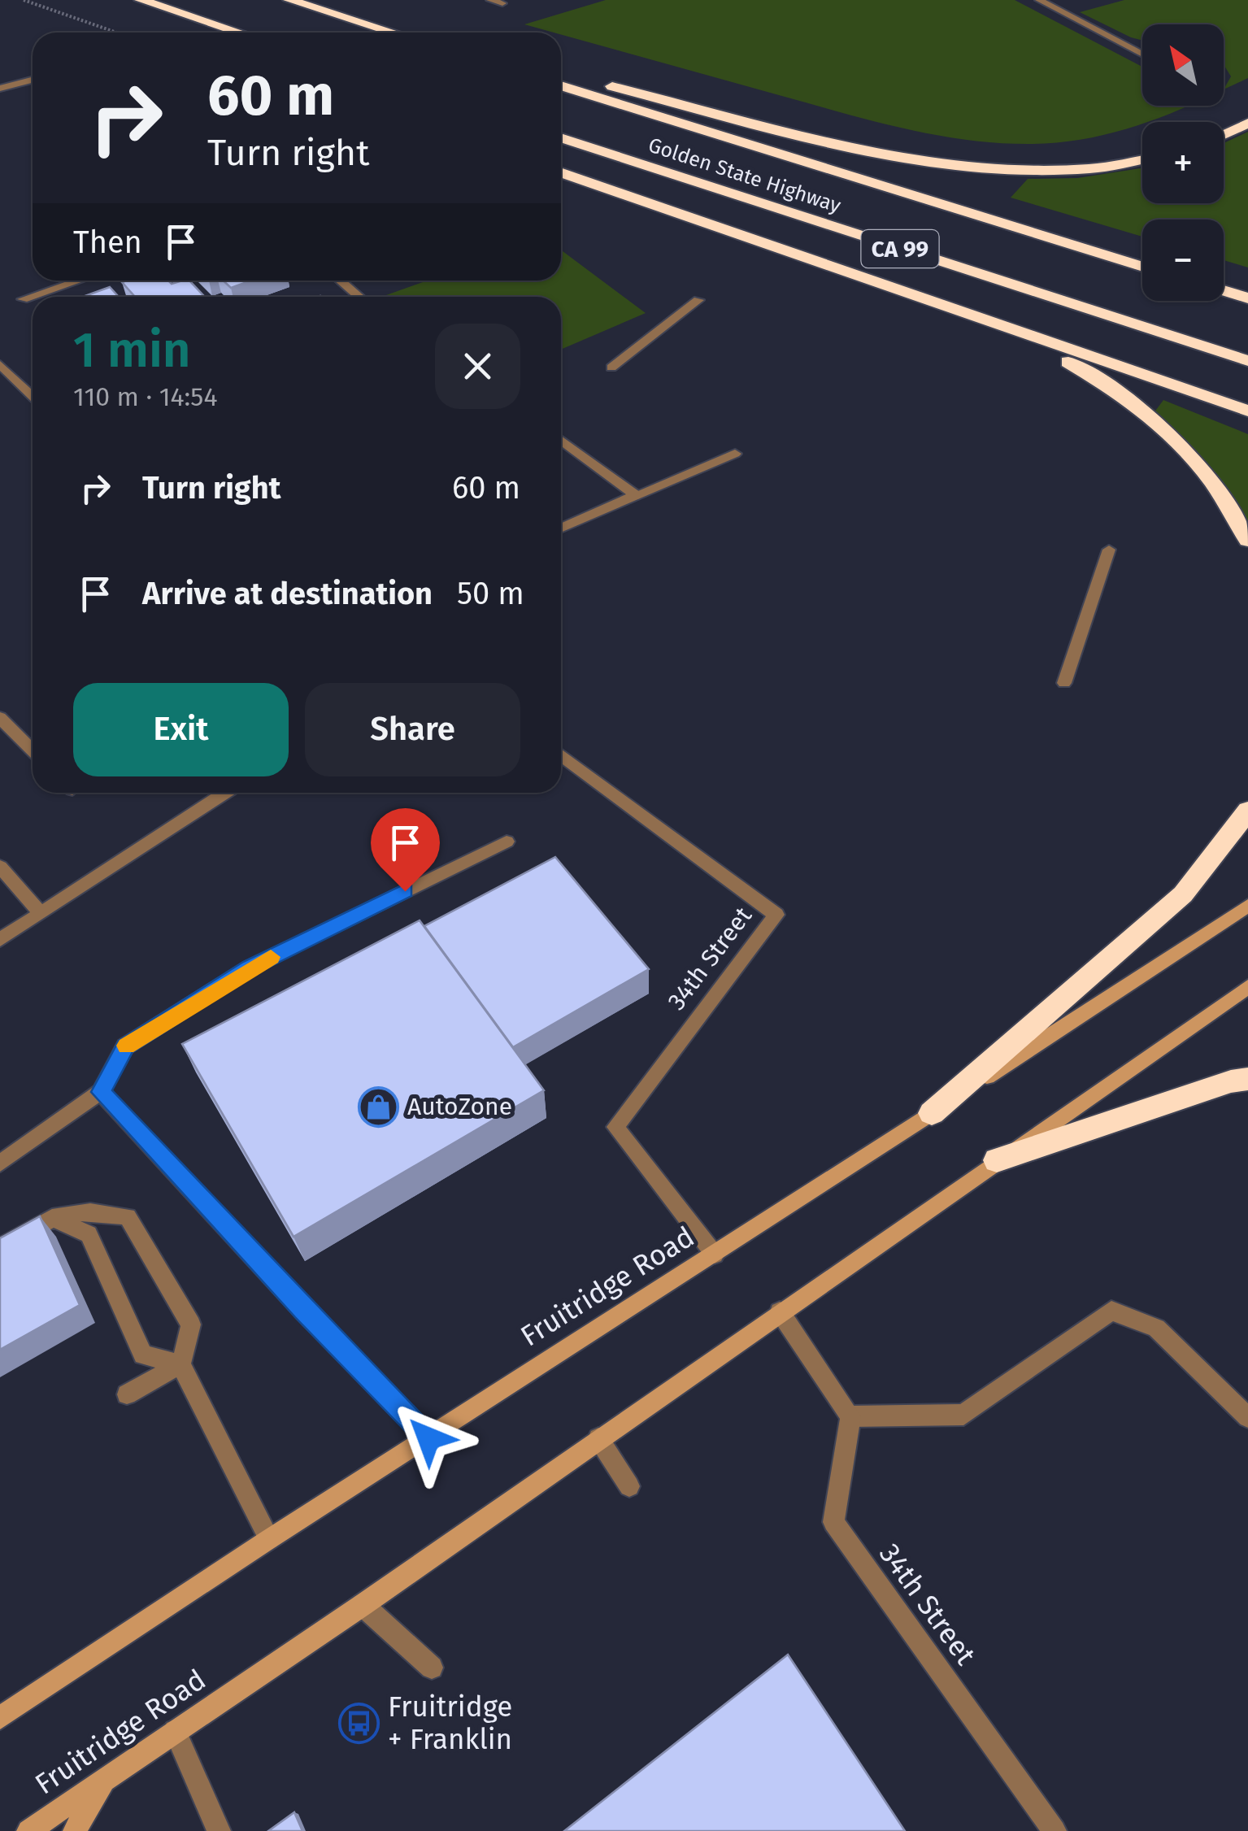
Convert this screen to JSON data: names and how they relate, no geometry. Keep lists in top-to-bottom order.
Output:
{
  "streets": {
    "highway": ["Golden State Highway", "CA 99"],
    "main road": ["Fruitridge Road"],
    "street": ["34th Street"]
  },
  "crossings": [
    ["34th Street", "Fruitridge Road"]
  ],
  "places": {
    "shop": ["AutoZone"],
    "bus stop": ["Fruitridge + Franklin"]
  },
  "north": "top left",
  "page": {
    "map_buttons": ["+", "−"],
    "turn": ["60 m", "Turn right"],
    "then": "Then",
    "heading": ["1 min", "110 m · 14:54"],
    "list": [
      {
        "name": "Turn right",
        "value": "60 m"
      },
      {
        "name": "Arrive at destination",
        "value": "50 m"
      }
    ],
    "buttons": ["Exit", "Share"]
  }
}
